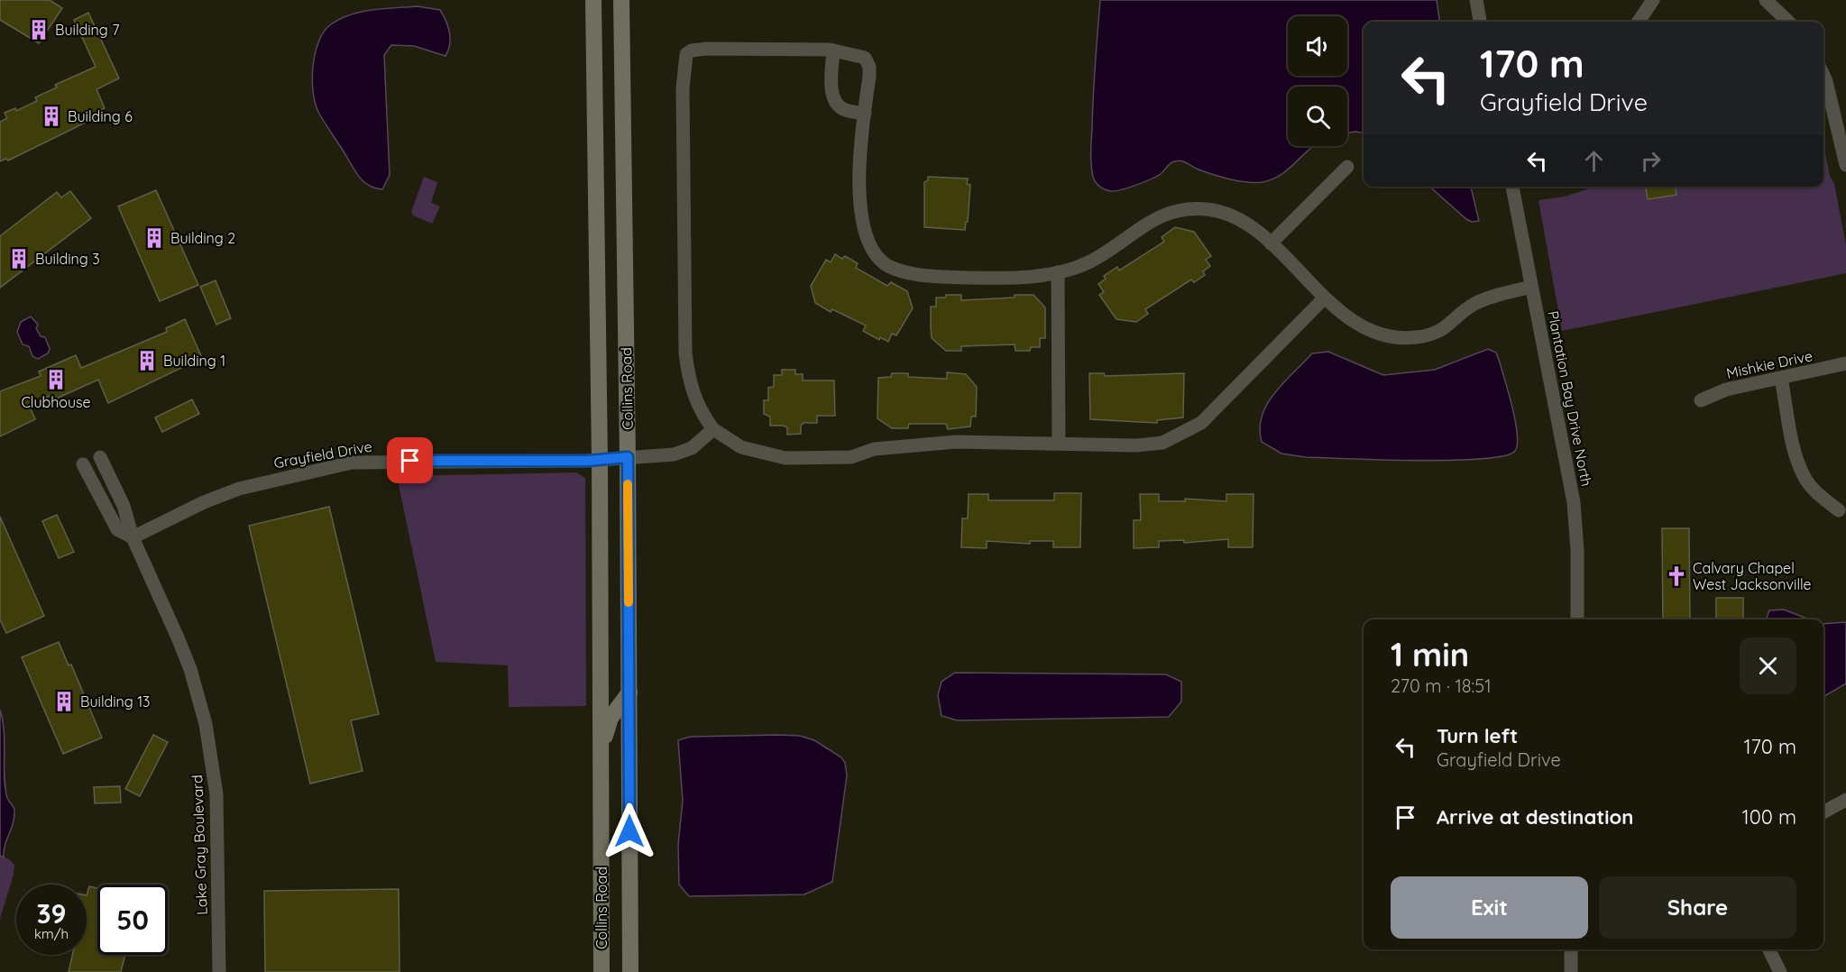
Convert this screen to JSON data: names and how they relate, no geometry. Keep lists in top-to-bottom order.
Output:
{
  "streets": {
    "main road": ["Collins Road"],
    "street": [
      "Mishkie Drive",
      "Plantation Bay Drive North",
      "Grayfield Drive",
      "Lake Gray Boulevard"
    ]
  },
  "crossings": [
    ["Collins Road", "Grayfield Drive"],
    ["Grayfield Drive", "Lake Gray Boulevard"]
  ],
  "places": {
    "building": [
      "Building 7",
      "Building 6",
      "Building 2",
      "Building 3",
      "Building 1",
      "Clubhouse",
      "Building 13"
    ],
    "church": ["Calvary Chapel West Jacksonville"]
  },
  "page": {
    "turn": ["170 m", "Grayfield Drive"],
    "heading": ["1 min", "270 m · 18:51"],
    "list": [
      {
        "name": "Turn left",
        "note": "Grayfield Drive",
        "value": "170 m"
      },
      {
        "name": "Arrive at destination",
        "value": "100 m"
      }
    ],
    "buttons": ["Exit", "Share"],
    "speed": "39 km/h",
    "limit": "50"
  }
}
